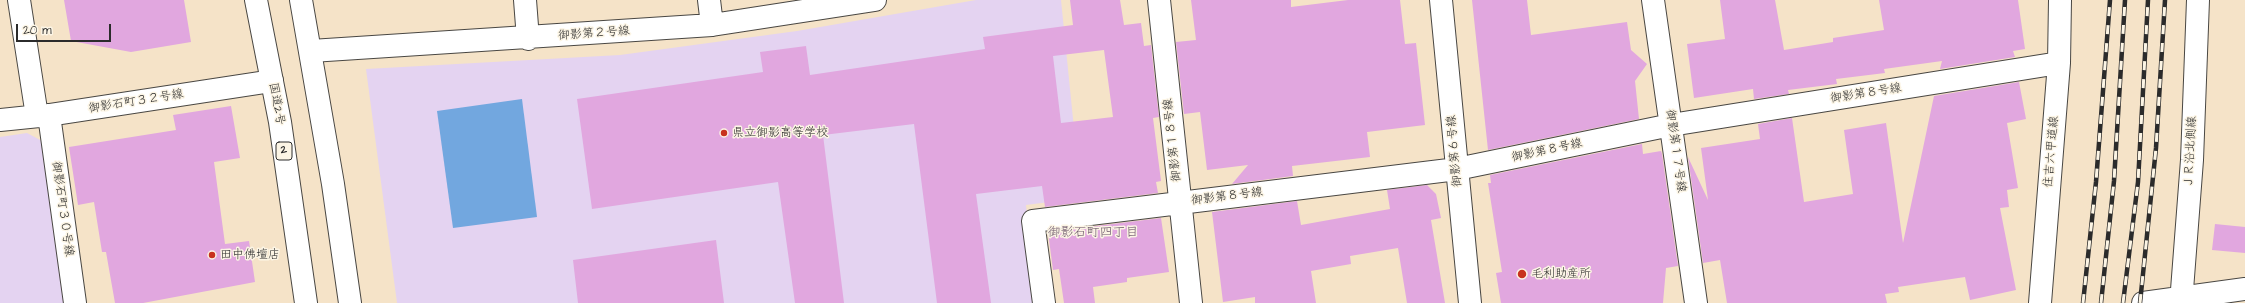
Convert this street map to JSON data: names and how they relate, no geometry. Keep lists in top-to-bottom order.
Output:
{
  "streets": {
    "main road": [
      "御影第２号線",
      "御影第８号線",
      "御影石町３２号線",
      "国道2号",
      "御影第１８号線",
      "2",
      "御影第６号線",
      "御影第１７号線",
      "住吉六甲道線",
      "ＪＲ沿北側線",
      "御影石町３０号線"
    ]
  },
  "crossings": [
    ["御影第８号線", "御影第１８号線"],
    ["御影第８号線", "御影第６号線"],
    ["御影第８号線", "御影第１７号線"],
    ["御影第８号線", "住吉六甲道線"],
    ["御影石町３２号線", "国道2号"],
    ["御影石町３２号線", "御影石町３０号線"]
  ],
  "districts": ["御影石町四丁目"],
  "places": ["県立御影高等学校", "田中佛壇店", "毛利助産所"],
  "scale_bar": "20 m"
}
